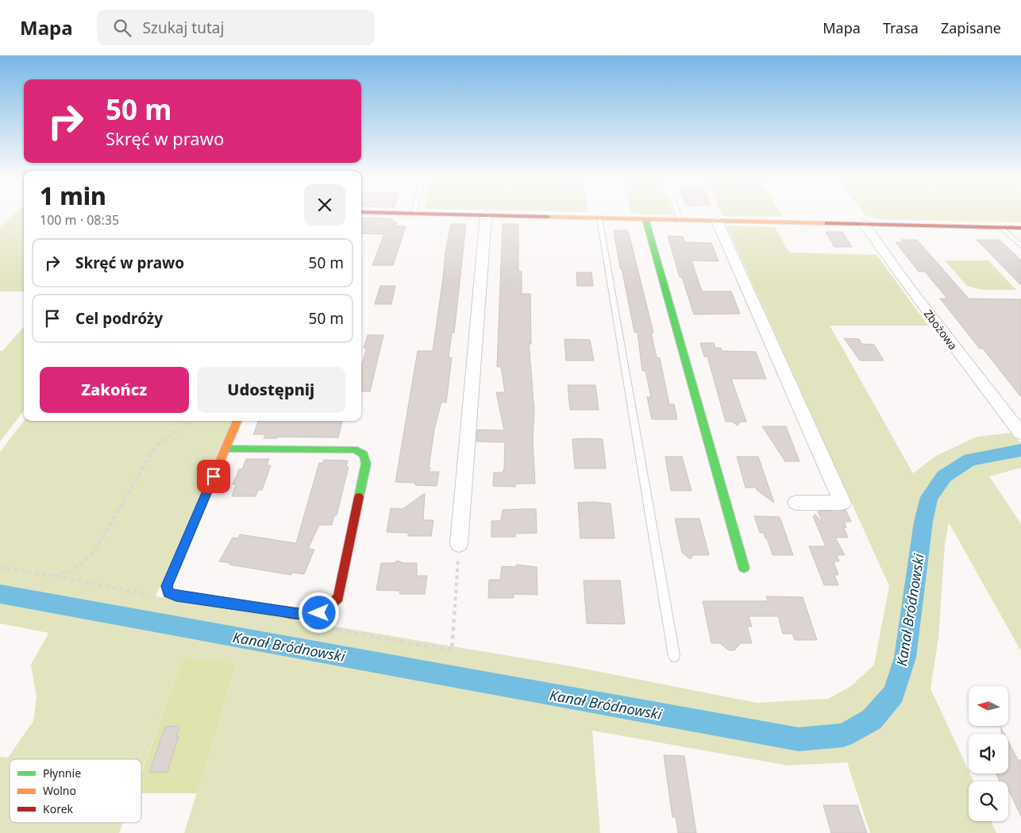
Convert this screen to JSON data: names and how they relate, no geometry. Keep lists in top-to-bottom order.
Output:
{
  "streets": {
    "street": ["Zbożowa"]
  },
  "water": ["Kanał Bródnowski"],
  "legend": ["Płynnie", "Wolno", "Korek"],
  "north": "left",
  "page": {
    "header": "Mapa",
    "search": "Szukaj tutaj",
    "nav": ["Mapa", "Trasa", "Zapisane"],
    "turn": ["50 m", "Skręć w prawo"],
    "heading": ["1 min", "100 m · 08:35"],
    "list": [
      {
        "name": "Skręć w prawo",
        "value": "50 m"
      },
      {
        "name": "Cel podróży",
        "value": "50 m"
      }
    ],
    "buttons": ["Zakończ", "Udostępnij"]
  }
}
